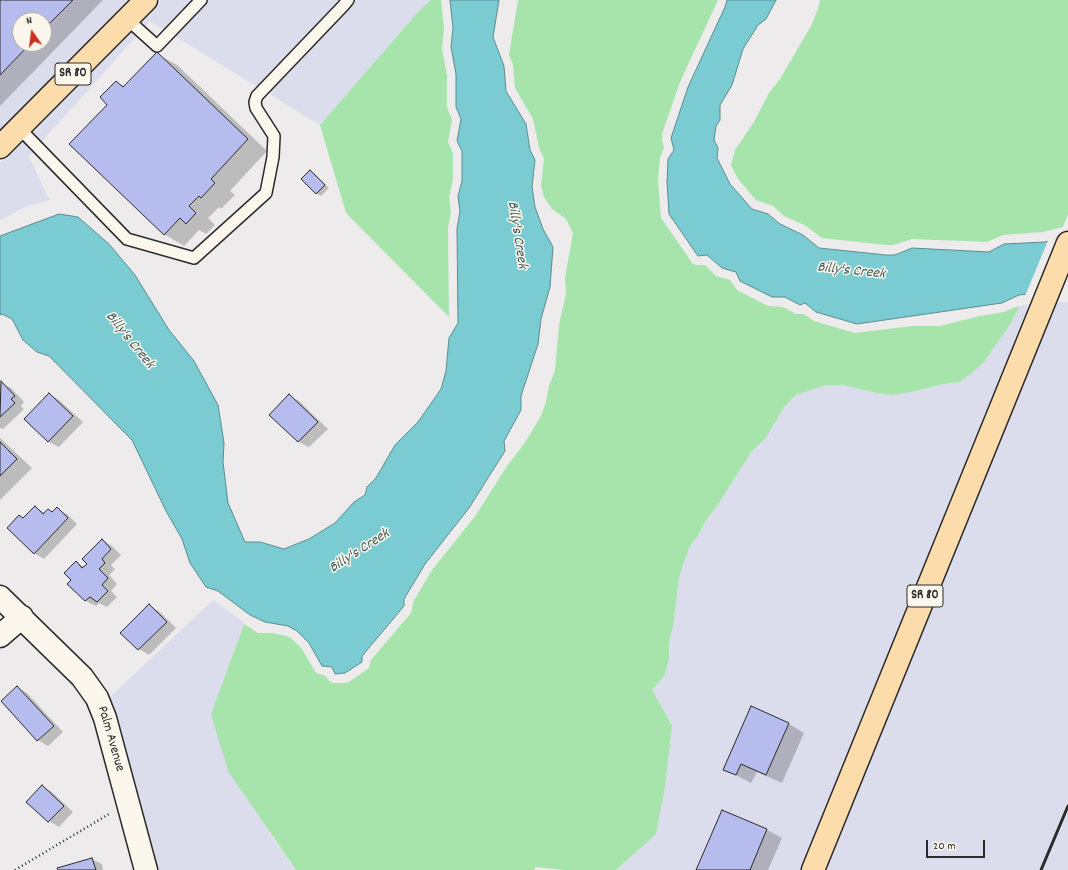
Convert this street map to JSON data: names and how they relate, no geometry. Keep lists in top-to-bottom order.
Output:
{
  "streets": {
    "main road": ["SR 80"],
    "street": ["Palm Avenue"]
  },
  "water": ["Billy's Creek"],
  "scale_bar": "20 m",
  "north": "top"
}
